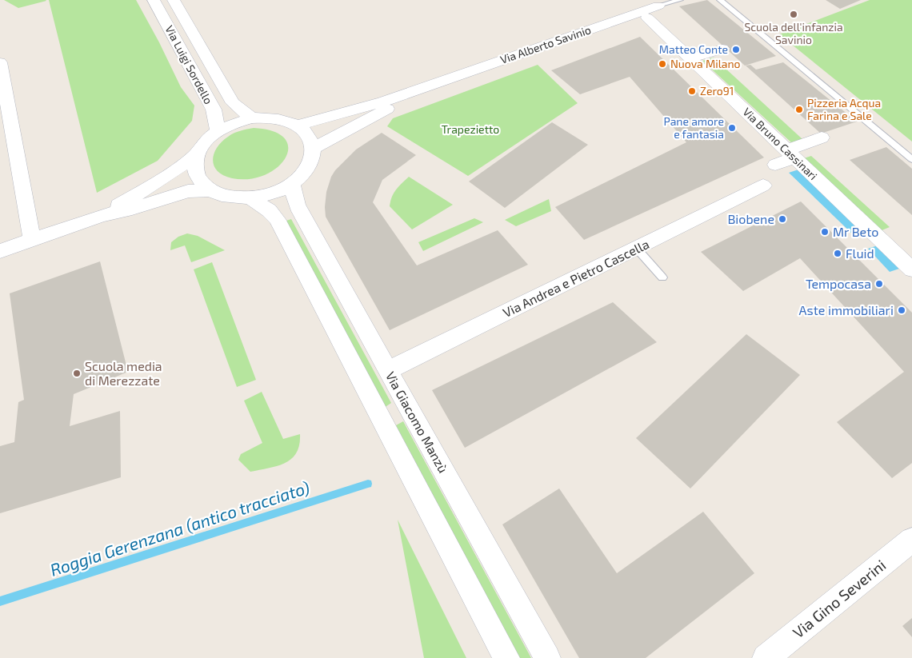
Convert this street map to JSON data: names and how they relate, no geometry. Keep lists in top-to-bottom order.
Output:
{
  "streets": {
    "street": [
      "Via Alberto Savinio",
      "Via Luigi Sordello",
      "Via Bruno Cassinari",
      "Via Andrea e Pietro Cascella",
      "Via Giacomo Manzù",
      "Via Gino Severini"
    ]
  },
  "crossings": [
    ["Via Alberto Savinio", "Via Luigi Sordello"],
    ["Via Alberto Savinio", "Via Giacomo Manzù"],
    ["Via Luigi Sordello", "Via Giacomo Manzù"],
    ["Via Andrea e Pietro Cascella", "Via Giacomo Manzù"]
  ],
  "water": ["Roggia Gerenzana (antico tracciato)"],
  "parks": ["Trapezietto"],
  "places": [
    "Scuola dell'infanzia Savinio",
    "Matteo Conte",
    "Nuova Milano",
    "Zero91",
    "Pizzeria Acqua Farina e Sale",
    "Pane amore e fantasia",
    "Biobene",
    "Mr Beto",
    "Fluid",
    "Tempocasa",
    "Aste immobiliari",
    "Scuola media di Merezzate"
  ]
}
